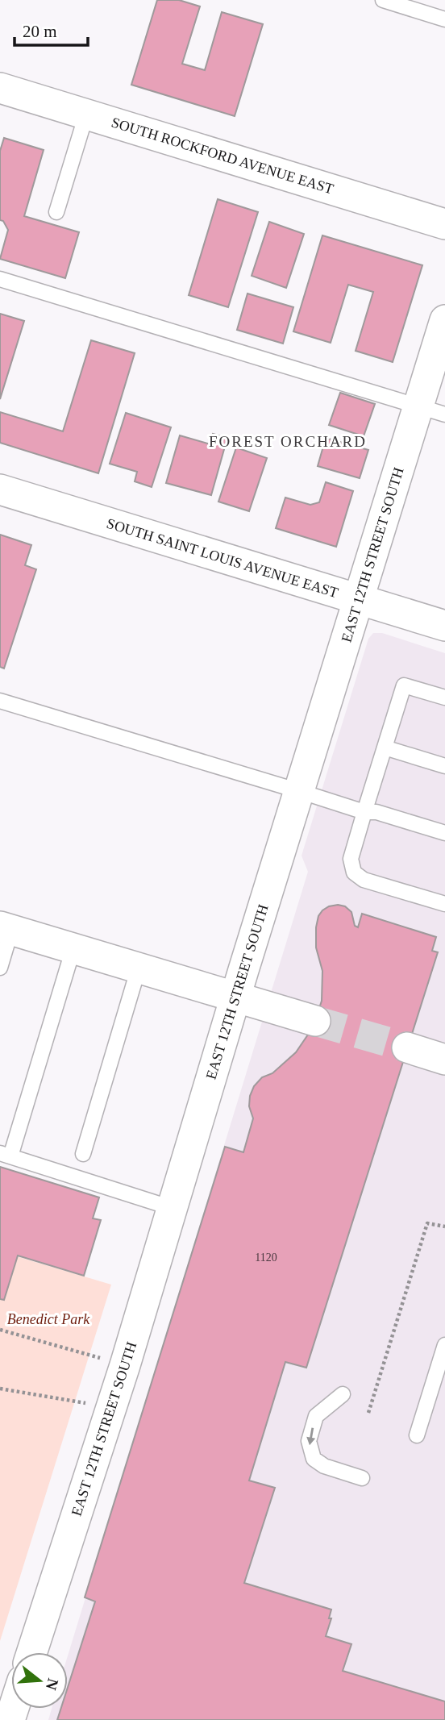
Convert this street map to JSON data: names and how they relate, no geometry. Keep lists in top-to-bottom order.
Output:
{
  "streets": {
    "street": ["SOUTH ROCKFORD AVENUE EAST", "EAST 12TH STREET SOUTH", "SOUTH SAINT LOUIS AVENUE EAST"]
  },
  "crossings": [
    ["EAST 12TH STREET SOUTH", "SOUTH SAINT LOUIS AVENUE EAST"]
  ],
  "districts": ["FOREST ORCHARD"],
  "parks": ["Benedict Park"],
  "house_numbers": ["1120"],
  "scale_bar": "20 m",
  "north": "right"
}
